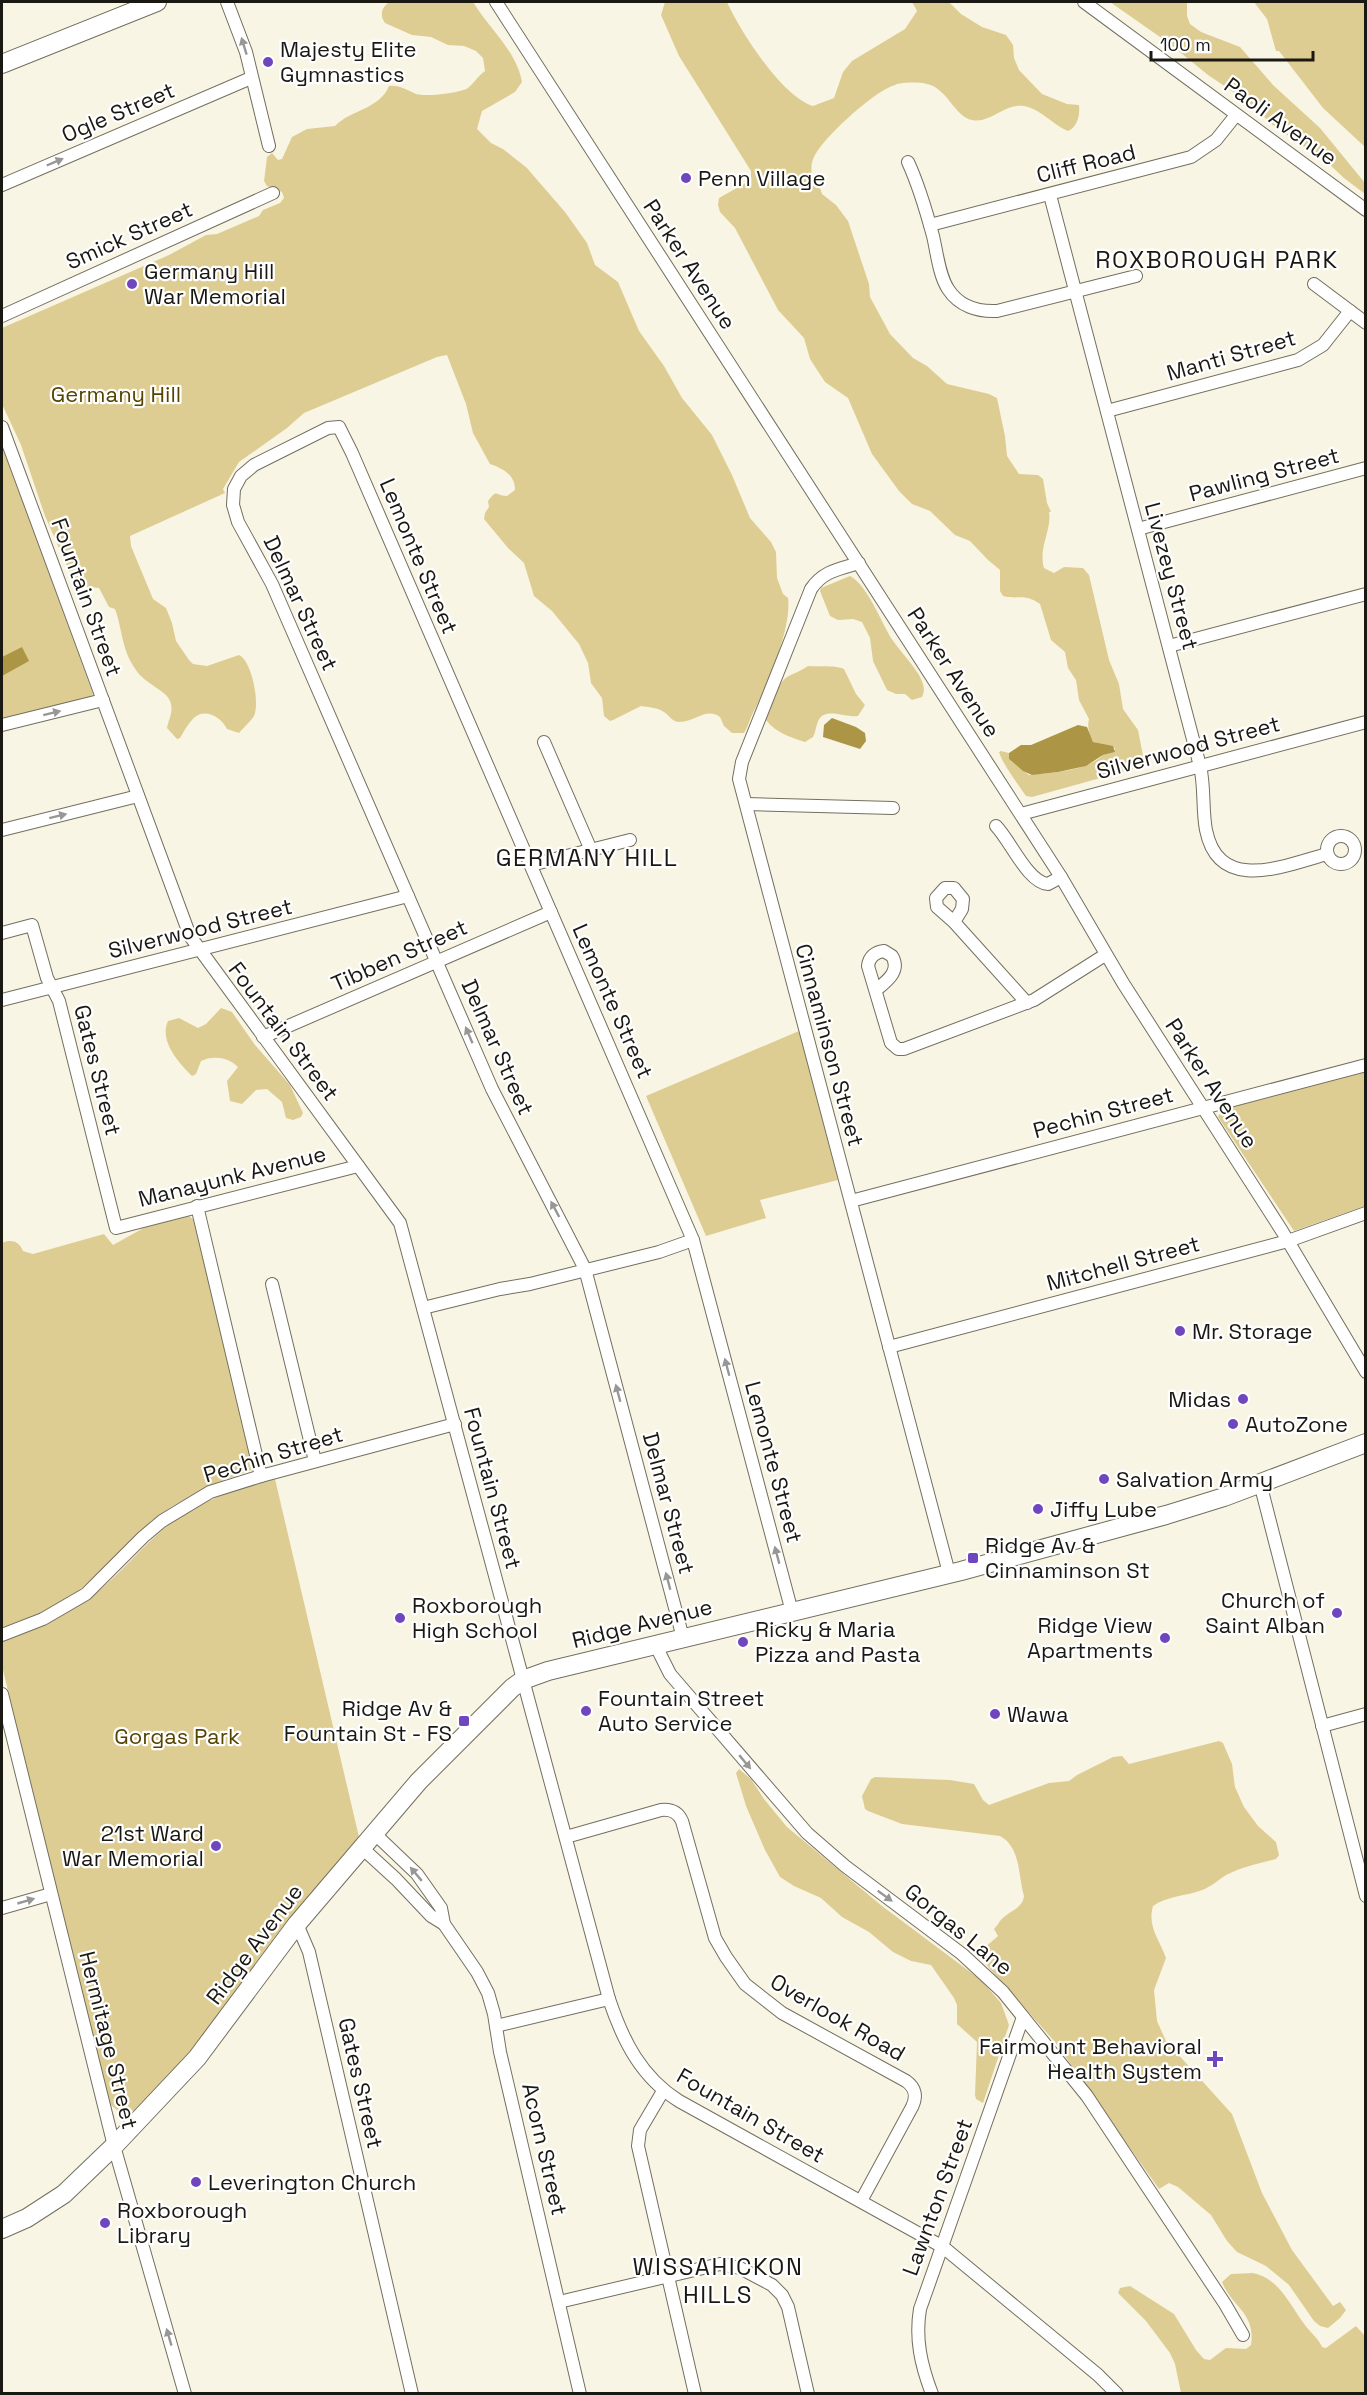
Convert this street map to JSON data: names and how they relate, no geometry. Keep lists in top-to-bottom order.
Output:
{
  "streets": {
    "main road": ["Ridge Avenue"],
    "street": [
      "Ogle Street",
      "Paoli Avenue",
      "Cliff Road",
      "Smick Street",
      "Parker Avenue",
      "Manti Street",
      "Pawling Street",
      "Lemonte Street",
      "Livezey Street",
      "Fountain Street",
      "Delmar Street",
      "Silverwood Street",
      "Tibben Street",
      "Cinnaminson Street",
      "Gates Street",
      "Pechin Street",
      "Manayunk Avenue",
      "Mitchell Street",
      "Gorgas Lane",
      "Overlook Road",
      "Hermitage Street",
      "Acorn Street",
      "Lawnton Street"
    ]
  },
  "crossings": [
    ["Paoli Avenue", "Cliff Road"],
    ["Cliff Road", "Livezey Street"],
    ["Parker Avenue", "Silverwood Street"],
    ["Parker Avenue", "Cinnaminson Street"],
    ["Parker Avenue", "Pechin Street"],
    ["Parker Avenue", "Mitchell Street"],
    ["Manti Street", "Livezey Street"],
    ["Pawling Street", "Livezey Street"],
    ["Lemonte Street", "Delmar Street"],
    ["Lemonte Street", "Tibben Street"],
    ["Lemonte Street", "Ridge Avenue"],
    ["Livezey Street", "Silverwood Street"],
    ["Fountain Street", "Silverwood Street"],
    ["Fountain Street", "Tibben Street"],
    ["Fountain Street", "Pechin Street"],
    ["Fountain Street", "Manayunk Avenue"],
    ["Fountain Street", "Ridge Avenue"],
    ["Fountain Street", "Overlook Road"],
    ["Fountain Street", "Lawnton Street"],
    ["Delmar Street", "Silverwood Street"],
    ["Delmar Street", "Tibben Street"],
    ["Delmar Street", "Ridge Avenue"],
    ["Silverwood Street", "Gates Street"],
    ["Cinnaminson Street", "Pechin Street"],
    ["Cinnaminson Street", "Mitchell Street"],
    ["Cinnaminson Street", "Ridge Avenue"],
    ["Gates Street", "Manayunk Avenue"],
    ["Gates Street", "Ridge Avenue"],
    ["Ridge Avenue", "Gorgas Lane"],
    ["Ridge Avenue", "Hermitage Street"],
    ["Ridge Avenue", "Acorn Street"],
    ["Gorgas Lane", "Lawnton Street"]
  ],
  "one_way": [
    "Ogle Street",
    "Delmar Street",
    "Gorgas Lane",
    "Hermitage Street"
  ],
  "districts": ["ROXBOROUGH PARK", "GERMANY HILL", "WISSAHICKON HILLS"],
  "parks": ["Germany Hill", "Gorgas Park"],
  "places": {
    "other": [
      "Majesty Elite Gymnastics",
      "Penn Village",
      "Germany Hill War Memorial",
      "Mr. Storage",
      "Midas",
      "AutoZone",
      "Salvation Army",
      "Jiffy Lube",
      "Church of Saint Alban",
      "Roxborough High School",
      "Ridge View Apartments",
      "Ricky & Maria Pizza and Pasta",
      "Fountain Street Auto Service",
      "Wawa",
      "21st Ward War Memorial",
      "Leverington Church",
      "Roxborough Library"
    ],
    "transit": ["Ridge Av & Cinnaminson St", "Ridge Av & Fountain St - FS"],
    "health": ["Fairmount Behavioral Health System"]
  },
  "scale_bar": "100 m"
}
